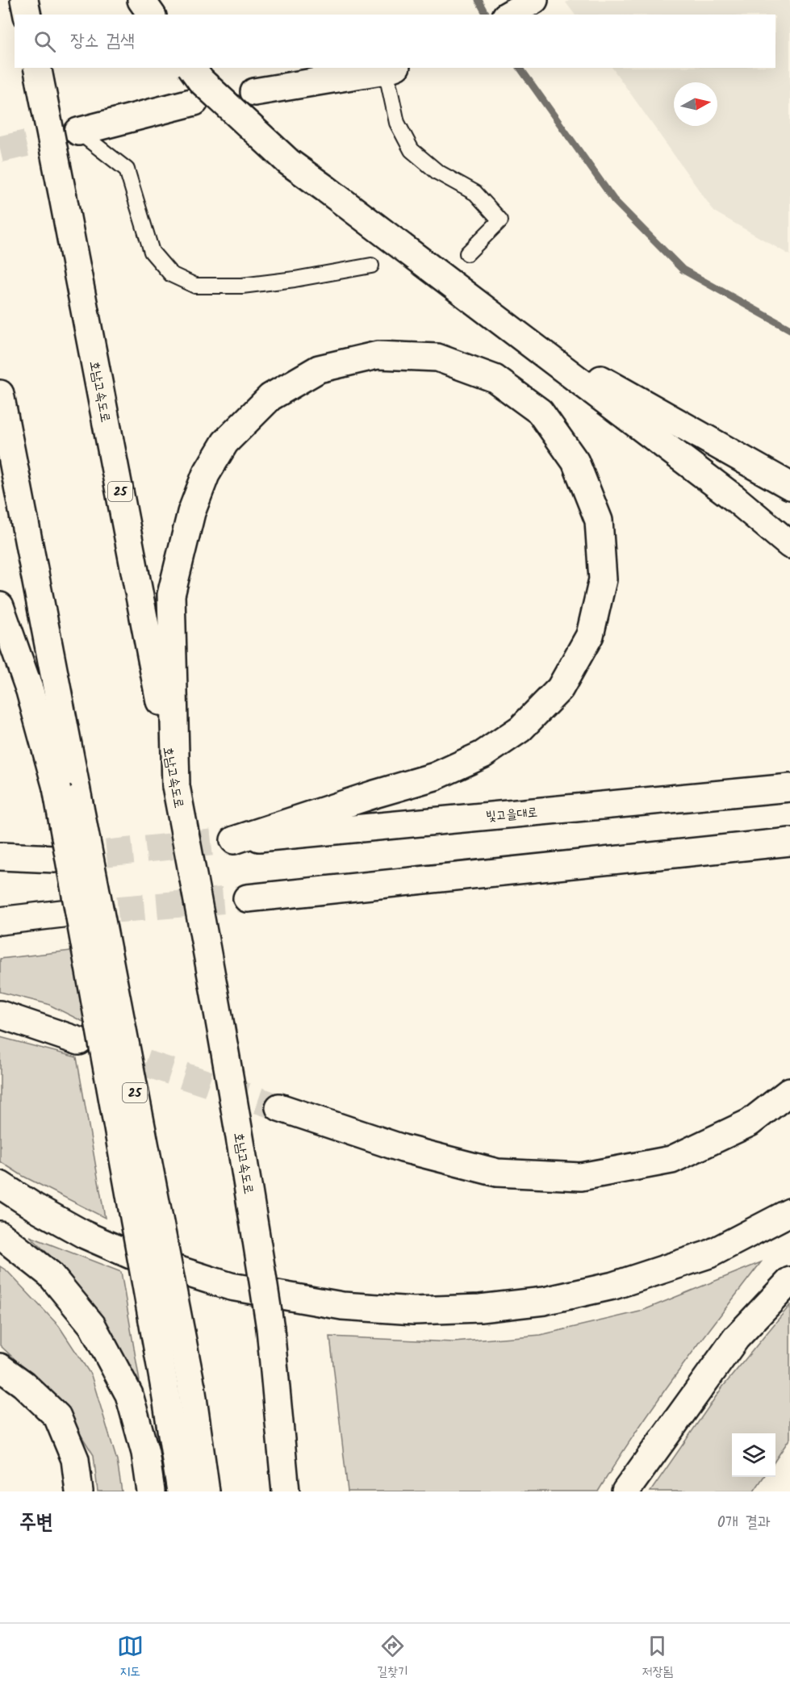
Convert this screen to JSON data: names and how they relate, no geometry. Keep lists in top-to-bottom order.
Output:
{
  "streets": {
    "main road": ["호남고속도로", "25", "빛고을대로"]
  },
  "crossings": [
    ["호남고속도로", "빛고을대로"]
  ],
  "north": "right",
  "page": {
    "search": "장소 검색",
    "heading": ["주변", "0개 결과"],
    "nav": ["지도", "길찾기", "저장됨"]
  }
}
